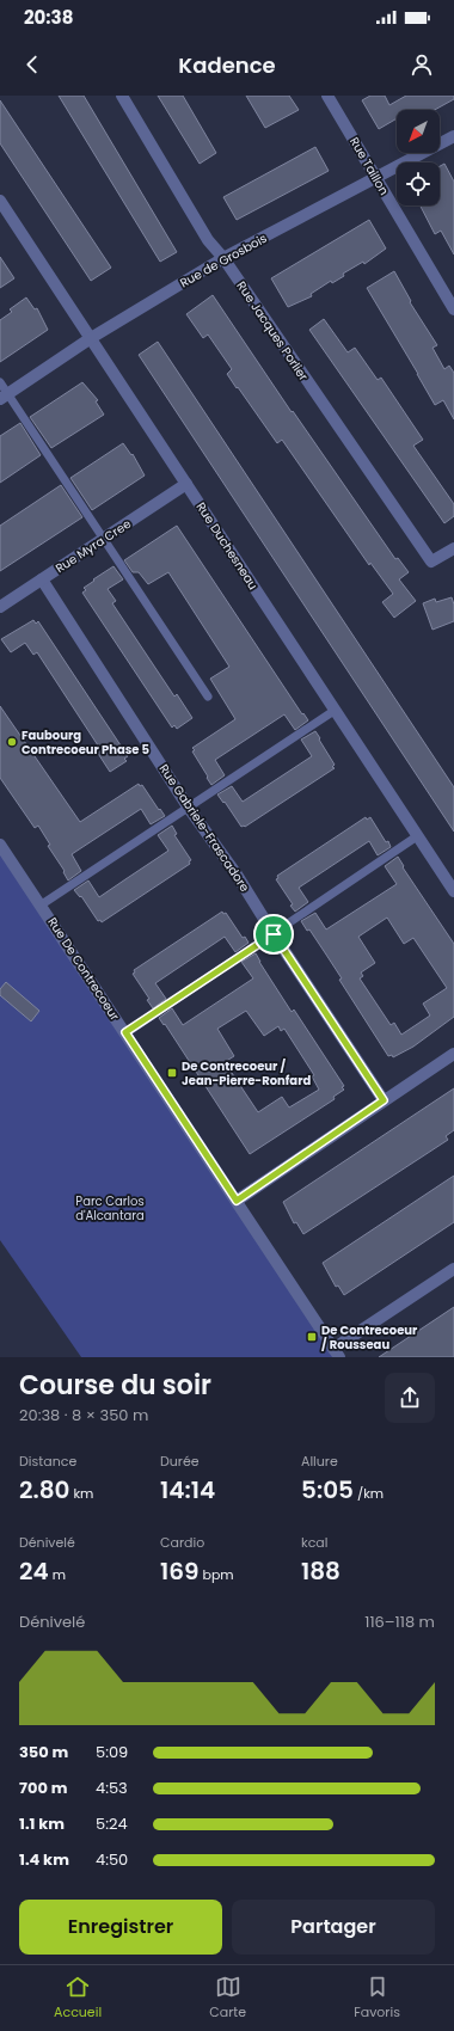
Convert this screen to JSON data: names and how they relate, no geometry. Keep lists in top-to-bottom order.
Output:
{
  "streets": {
    "street": [
      "Rue Taillon",
      "Rue de Grosbois",
      "Rue Jacques Porlier",
      "Rue Myra Cree",
      "Rue Duchesneau",
      "Rue Gabriele-Frascadore",
      "Rue De Contrecoeur"
    ]
  },
  "crossings": [
    ["Rue Taillon", "Rue de Grosbois"],
    ["Rue de Grosbois", "Rue Jacques Porlier"],
    ["Rue de Grosbois", "Rue Duchesneau"],
    ["Rue Myra Cree", "Rue Duchesneau"],
    ["Rue Myra Cree", "Rue Gabriele-Frascadore"]
  ],
  "parks": ["Parc Carlos d'Alcantara"],
  "places": {
    "other": ["Faubourg Contrecoeur Phase 5"],
    "transit": ["De Contrecoeur / Jean-Pierre-Ronfard", "De Contrecoeur / Rousseau"]
  },
  "north": "bottom left",
  "page": {
    "status": "20:38",
    "header": "Kadence",
    "heading": ["Course du soir", "20:38 · 8 × 350 m"],
    "stats": [
      ["Distance", "2.80 km"],
      ["Durée", "14:14"],
      ["Allure", "5:05 /km"],
      ["Dénivelé", "24 m"],
      ["Cardio", "169 bpm"],
      ["kcal", "188"]
    ],
    "chart": ["Dénivelé", "116–118 m"],
    "list": [
      {
        "name": "350 m",
        "note": "5:09"
      },
      {
        "name": "700 m",
        "note": "4:53"
      },
      {
        "name": "1.1 km",
        "note": "5:24"
      },
      {
        "name": "1.4 km",
        "note": "4:50"
      }
    ],
    "buttons": ["Enregistrer", "Partager"],
    "tabs": ["Accueil", "Carte", "Favoris"]
  }
}
